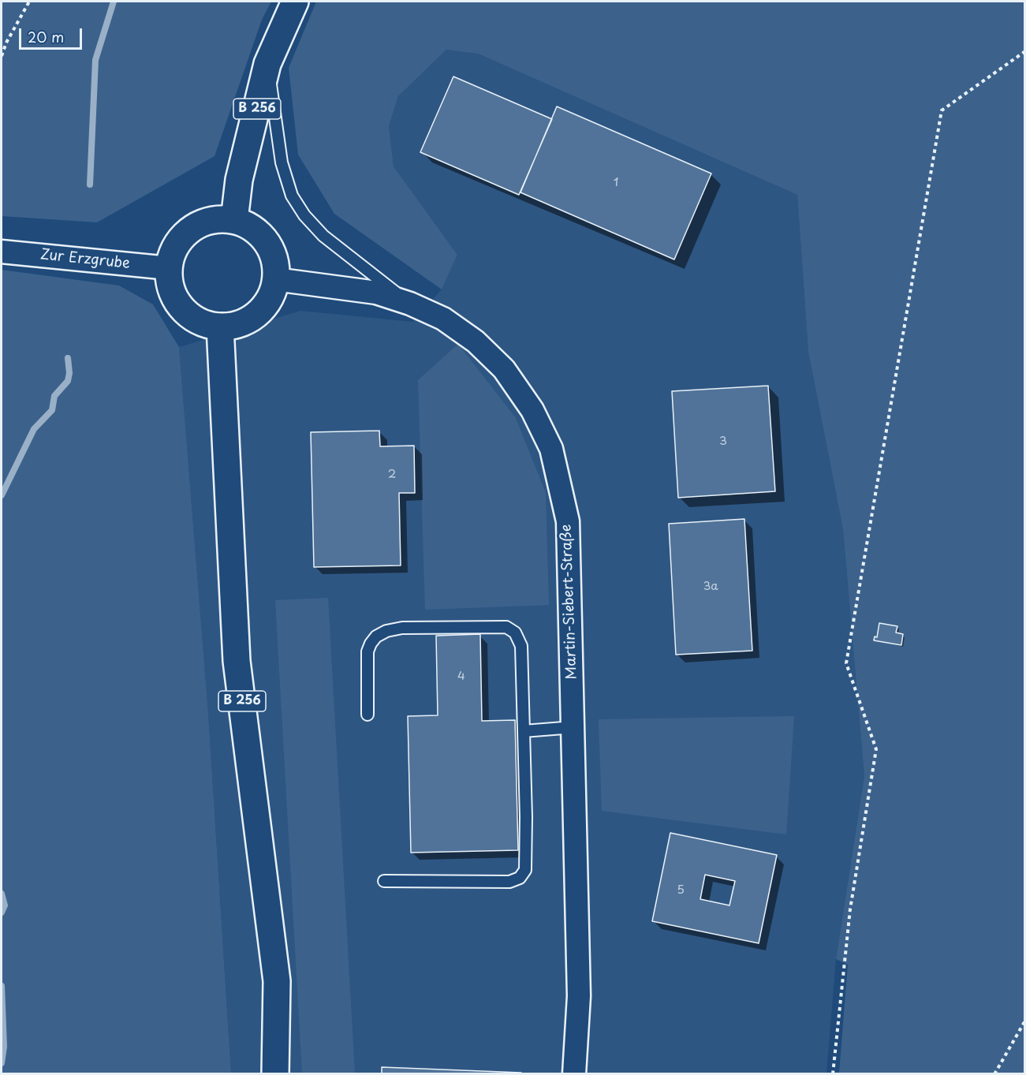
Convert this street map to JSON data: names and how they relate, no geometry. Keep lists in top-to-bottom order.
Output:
{
  "streets": {
    "main road": ["B 256"],
    "street": ["Zur Erzgrube", "Martin-Siebert-Straße"]
  },
  "crossings": [
    ["B 256", "Zur Erzgrube"],
    ["B 256", "Martin-Siebert-Straße"],
    ["Zur Erzgrube", "Martin-Siebert-Straße"]
  ],
  "house_numbers": [
    "1",
    "3",
    "2",
    "3a",
    "4",
    "5"
  ],
  "scale_bar": "20 m"
}
